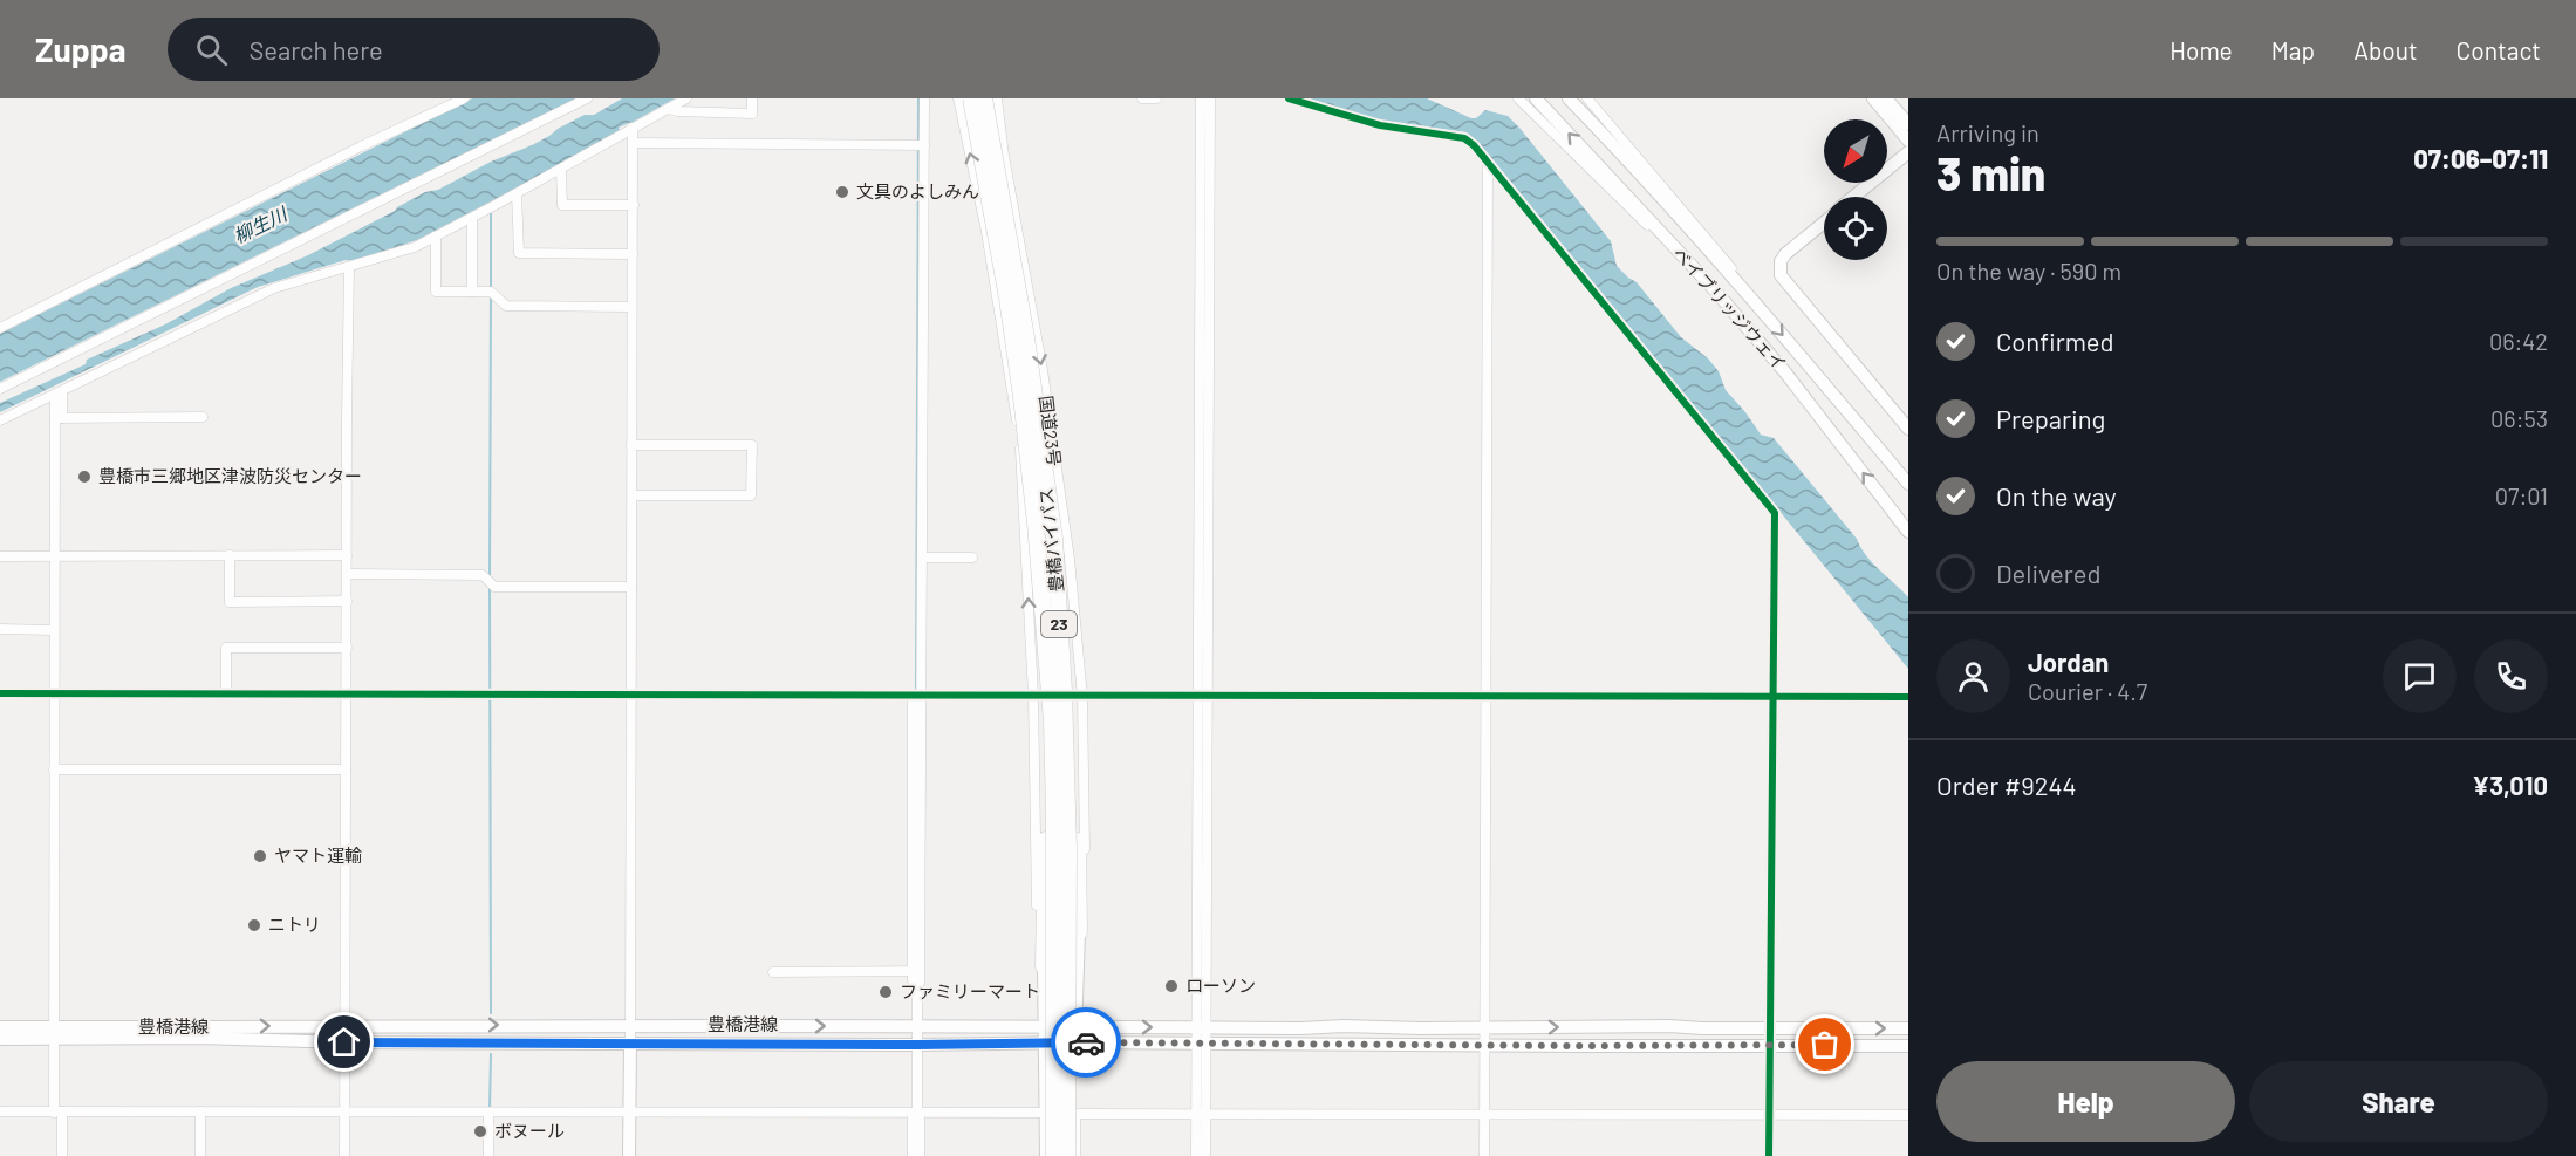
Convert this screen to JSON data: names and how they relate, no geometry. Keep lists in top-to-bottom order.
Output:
{
  "streets": {
    "highway": ["豊橋バイパス", "23"],
    "main road": ["ベイブリッジウェイ", "豊橋港線"],
    "street": ["国道23号"]
  },
  "crossings": [
    ["国道23号", "23"],
    ["豊橋バイパス", "23"]
  ],
  "water": ["柳生川"],
  "places": [
    "文具のよしみん",
    "豊橋市三郷地区津波防災センター",
    "ヤマト運輸",
    "ニトリ",
    "ローソン",
    "ファミリーマート",
    "ボヌール"
  ],
  "north": "bottom left",
  "page": {
    "header": "Zuppa",
    "search": "Search here",
    "nav": [
      "Home",
      "Map",
      "About",
      "Contact"
    ],
    "heading": ["3 min", "Arriving in", "07:06–07:11"],
    "panel": [
      "Jordan",
      "Courier · 4.7",
      "Order #9244",
      "¥3,010"
    ],
    "bar": "On the way · 590 m",
    "list": [
      ["Confirmed", "06:42"],
      ["Preparing", "06:53"],
      ["On the way", "07:01"],
      "Delivered"
    ],
    "buttons": ["Help", "Share"]
  }
}
